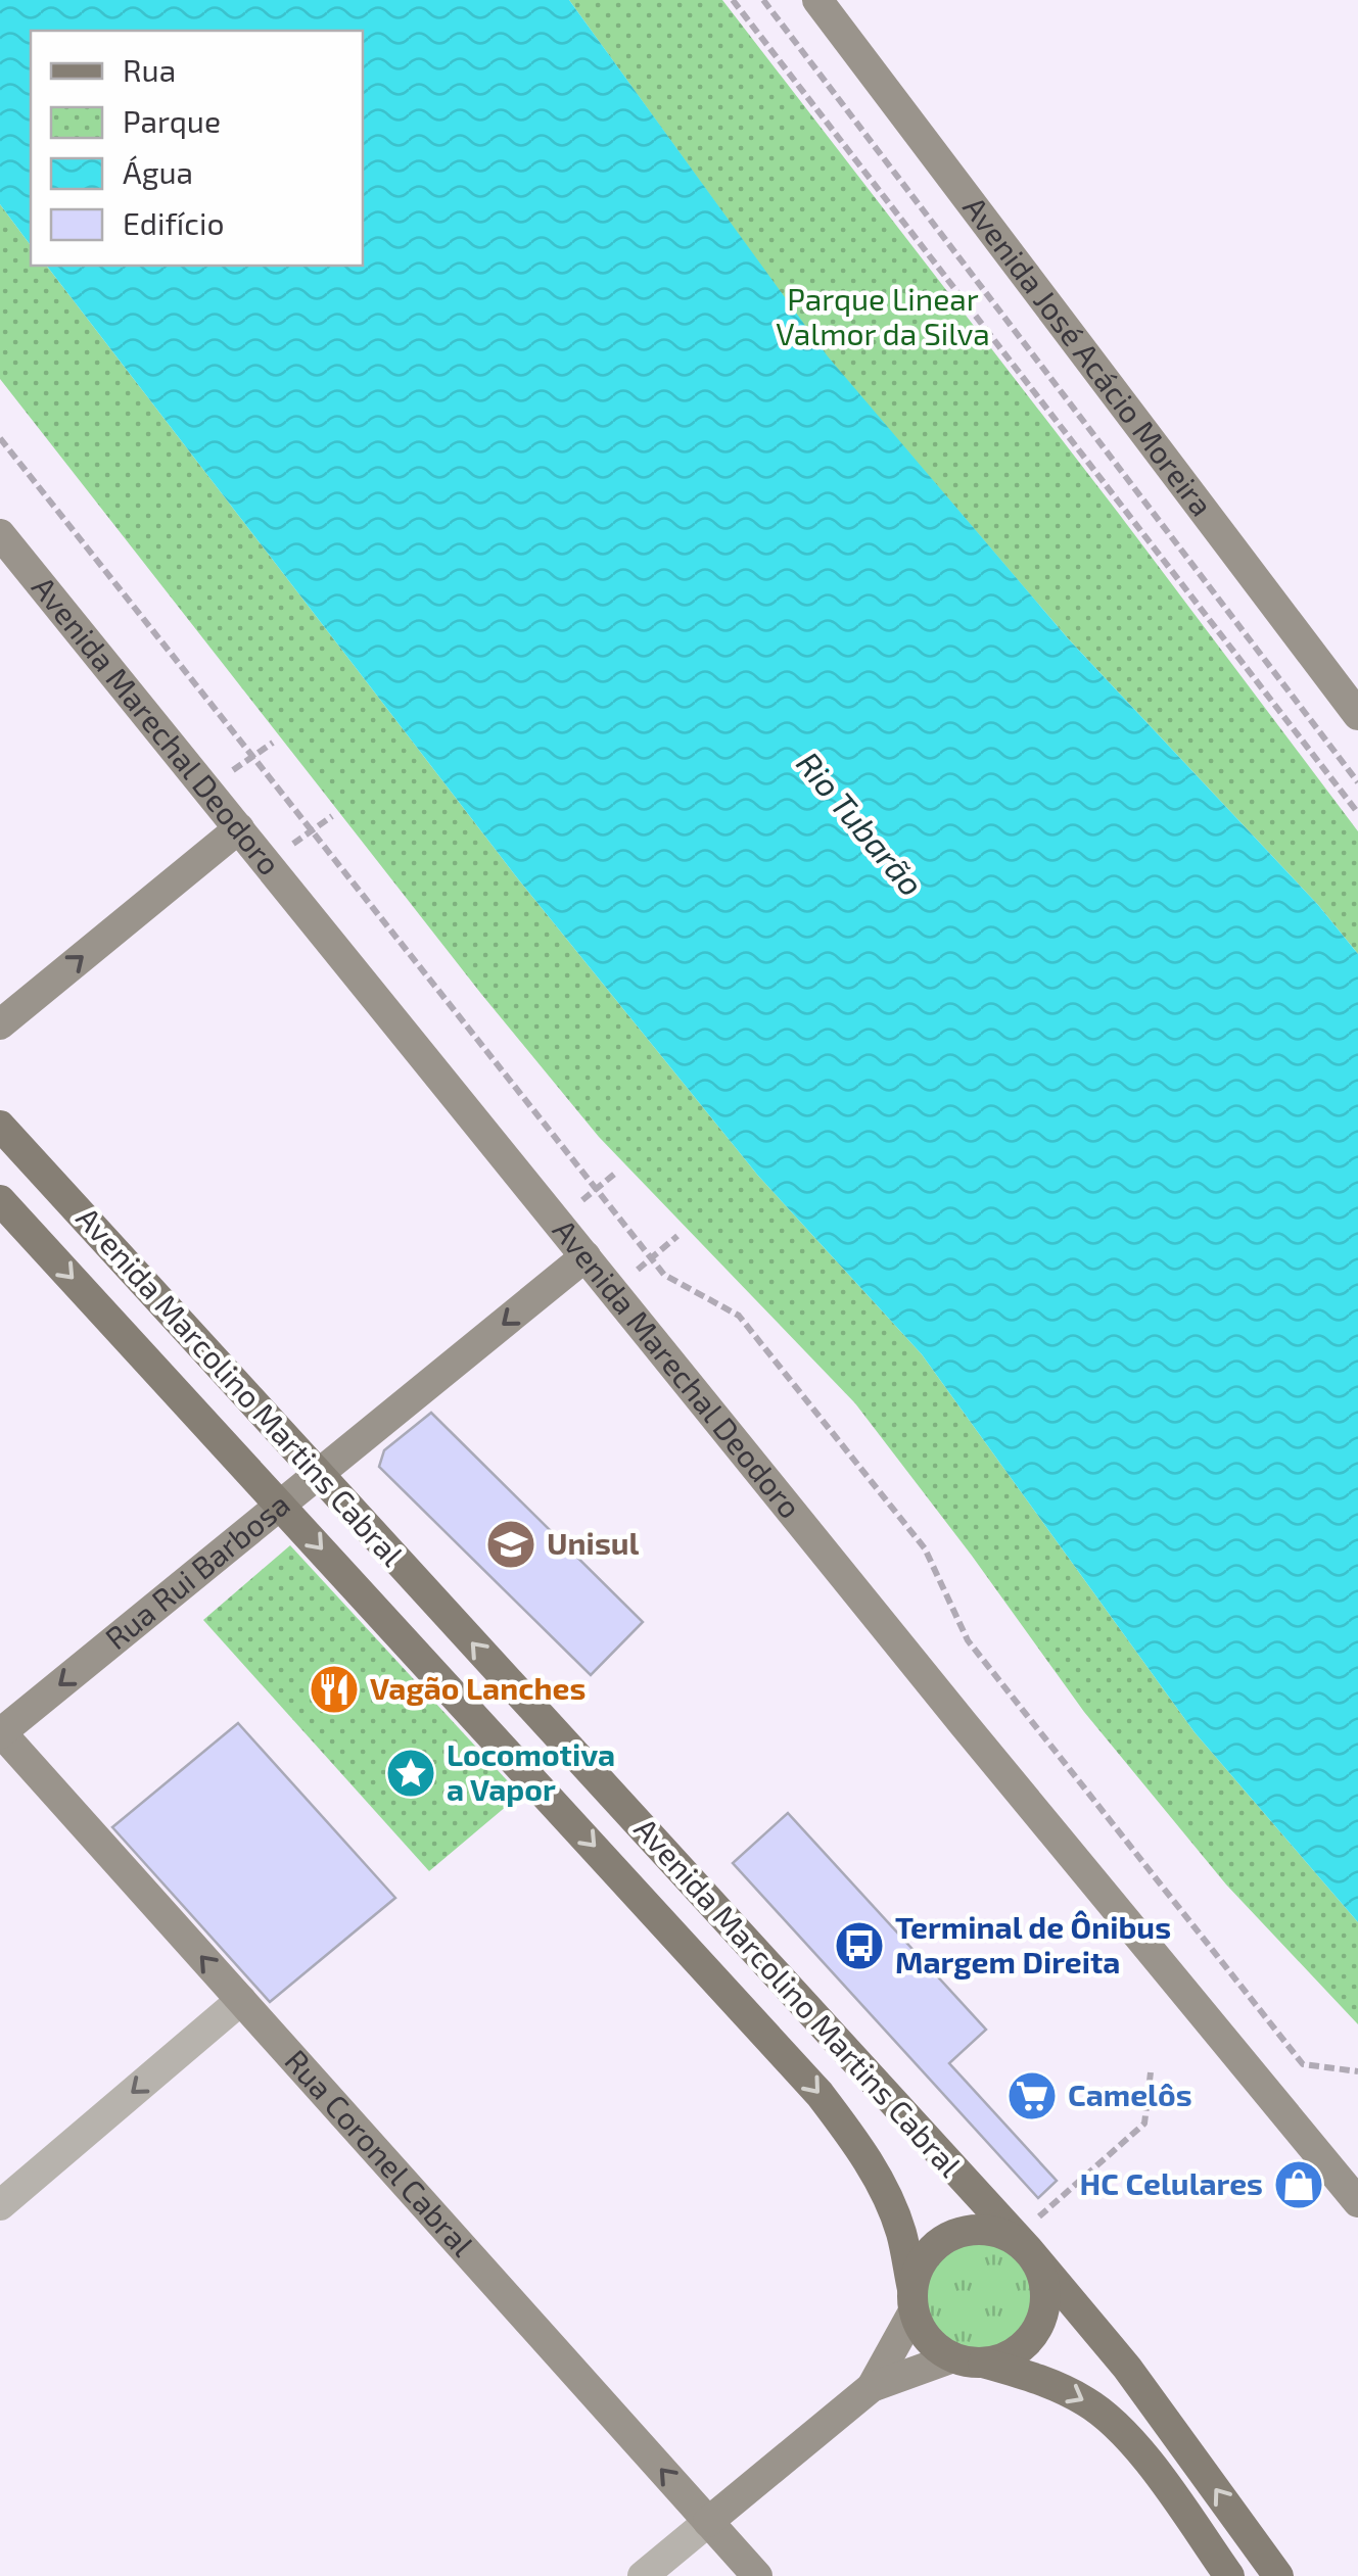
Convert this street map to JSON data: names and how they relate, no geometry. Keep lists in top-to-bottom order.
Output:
{
  "streets": {
    "main road": [
      "Avenida José Acácio Moreira",
      "Avenida Marechal Deodoro",
      "Avenida Marcolino Martins Cabral",
      "Rua Rui Barbosa",
      "Rua Coronel Cabral"
    ]
  },
  "crossings": [
    ["Avenida Marechal Deodoro", "Rua Rui Barbosa"],
    ["Avenida Marcolino Martins Cabral", "Rua Rui Barbosa"],
    ["Rua Rui Barbosa", "Rua Coronel Cabral"]
  ],
  "one_way": ["Rua Rui Barbosa", "Rua Coronel Cabral"],
  "water": ["Rio Tubarão"],
  "parks": ["Parque Linear Valmor da Silva"],
  "places": {
    "school or university": ["Unisul"],
    "restaurant": ["Vagão Lanches"],
    "place": ["Locomotiva a Vapor"],
    "bus stop": ["Terminal de Ônibus Margem Direita"],
    "supermarket": ["Camelôs"],
    "shop": ["HC Celulares"]
  },
  "legend": [
    "Rua",
    "Parque",
    "Água",
    "Edifício"
  ]
}
